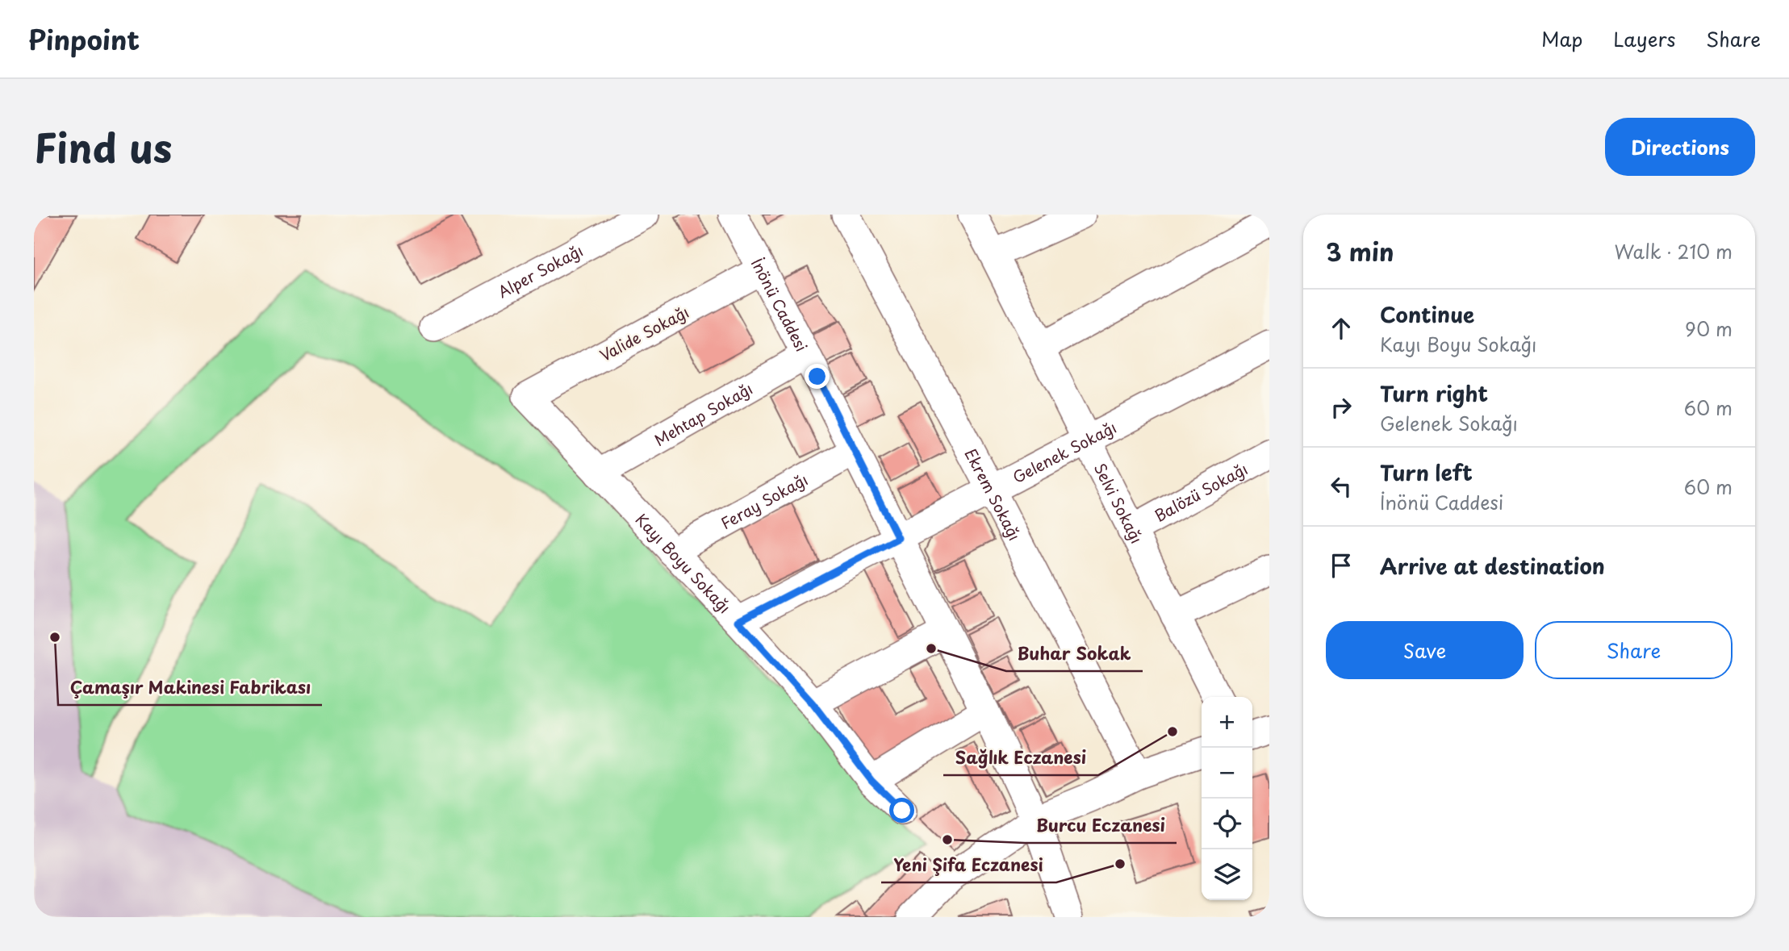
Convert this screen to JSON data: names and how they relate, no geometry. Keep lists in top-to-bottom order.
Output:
{
  "streets": {
    "street": [
      "Alper Sokağı",
      "İnönü Caddesi",
      "Valide Sokağı",
      "Mehtap Sokağı",
      "Gelenek Sokağı",
      "Balözü Sokağı",
      "Ekrem Sokağı",
      "Feray Sokağı",
      "Selvi Sokağı",
      "Kayı Boyu Sokağı"
    ]
  },
  "crossings": [
    ["İnönü Caddesi", "Valide Sokağı"],
    ["İnönü Caddesi", "Mehtap Sokağı"],
    ["İnönü Caddesi", "Gelenek Sokağı"],
    ["İnönü Caddesi", "Feray Sokağı"],
    ["Valide Sokağı", "Kayı Boyu Sokağı"],
    ["Mehtap Sokağı", "Kayı Boyu Sokağı"],
    ["Gelenek Sokağı", "Ekrem Sokağı"],
    ["Gelenek Sokağı", "Selvi Sokağı"],
    ["Gelenek Sokağı", "Kayı Boyu Sokağı"],
    ["Balözü Sokağı", "Selvi Sokağı"],
    ["Feray Sokağı", "Kayı Boyu Sokağı"]
  ],
  "places": [
    "Çamaşır Makinesi Fabrikası",
    "Buhar Sokak",
    "Sağlık Eczanesi",
    "Burcu Eczanesi",
    "Yeni Şifa Eczanesi"
  ],
  "page": {
    "header": "Pinpoint",
    "nav": ["Map", "Layers", "Share"],
    "title": "Find us",
    "buttons": [
      "Directions",
      ["Save", "Share"]
    ],
    "heading": ["3 min", "Walk · 210 m"],
    "list": [
      ["Continue", "Kayı Boyu Sokağı", "90 m"],
      ["Turn right", "Gelenek Sokağı", "60 m"],
      ["Turn left", "İnönü Caddesi", "60 m"],
      "Arrive at destination"
    ],
    "map_buttons": ["+", "−"]
  }
}
